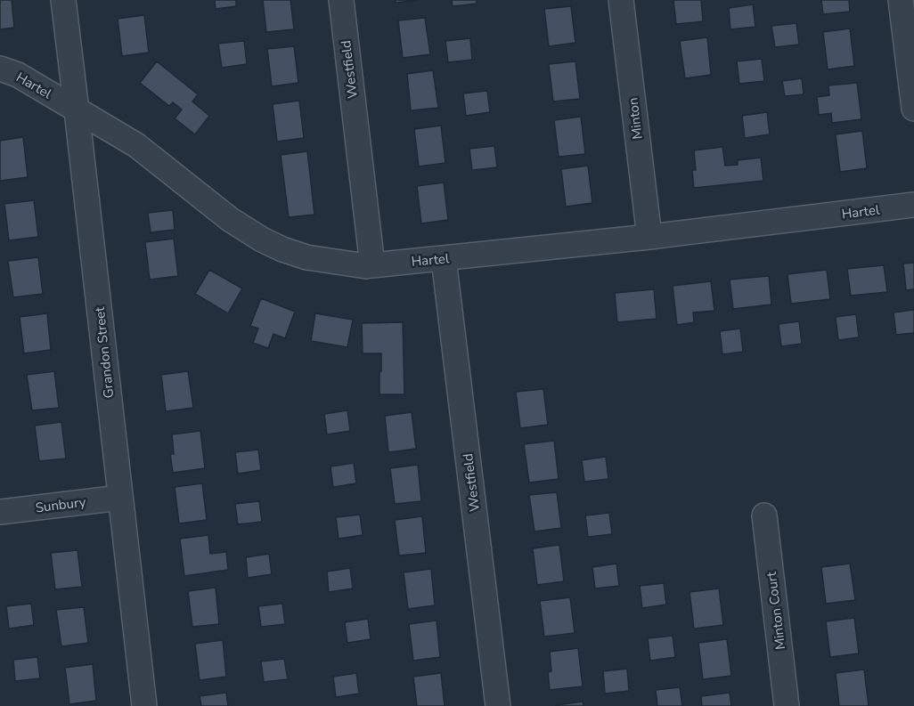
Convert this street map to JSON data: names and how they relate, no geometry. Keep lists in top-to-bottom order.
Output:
{
  "streets": {
    "street": [
      "Westfield",
      "Hartel",
      "Minton",
      "Grandon Street",
      "Sunbury",
      "Minton Court"
    ]
  },
  "crossings": [
    ["Westfield", "Hartel"],
    ["Hartel", "Minton"],
    ["Hartel", "Grandon Street"],
    ["Grandon Street", "Sunbury"]
  ]
}
